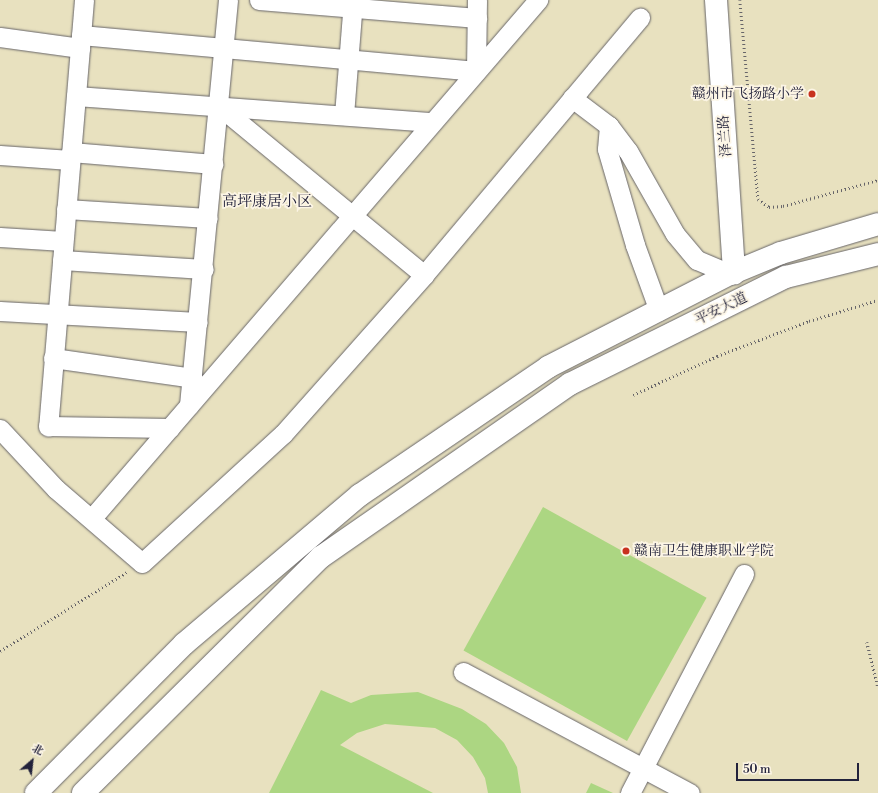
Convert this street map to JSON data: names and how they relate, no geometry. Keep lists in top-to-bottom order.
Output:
{
  "streets": {
    "main road": ["泽兰路", "平安大道"]
  },
  "districts": ["高坪康居小区"],
  "places": ["赣州市飞扬路小学", "赣南卫生健康职业学院"],
  "scale_bar": "50 m",
  "north": "top right"
}
